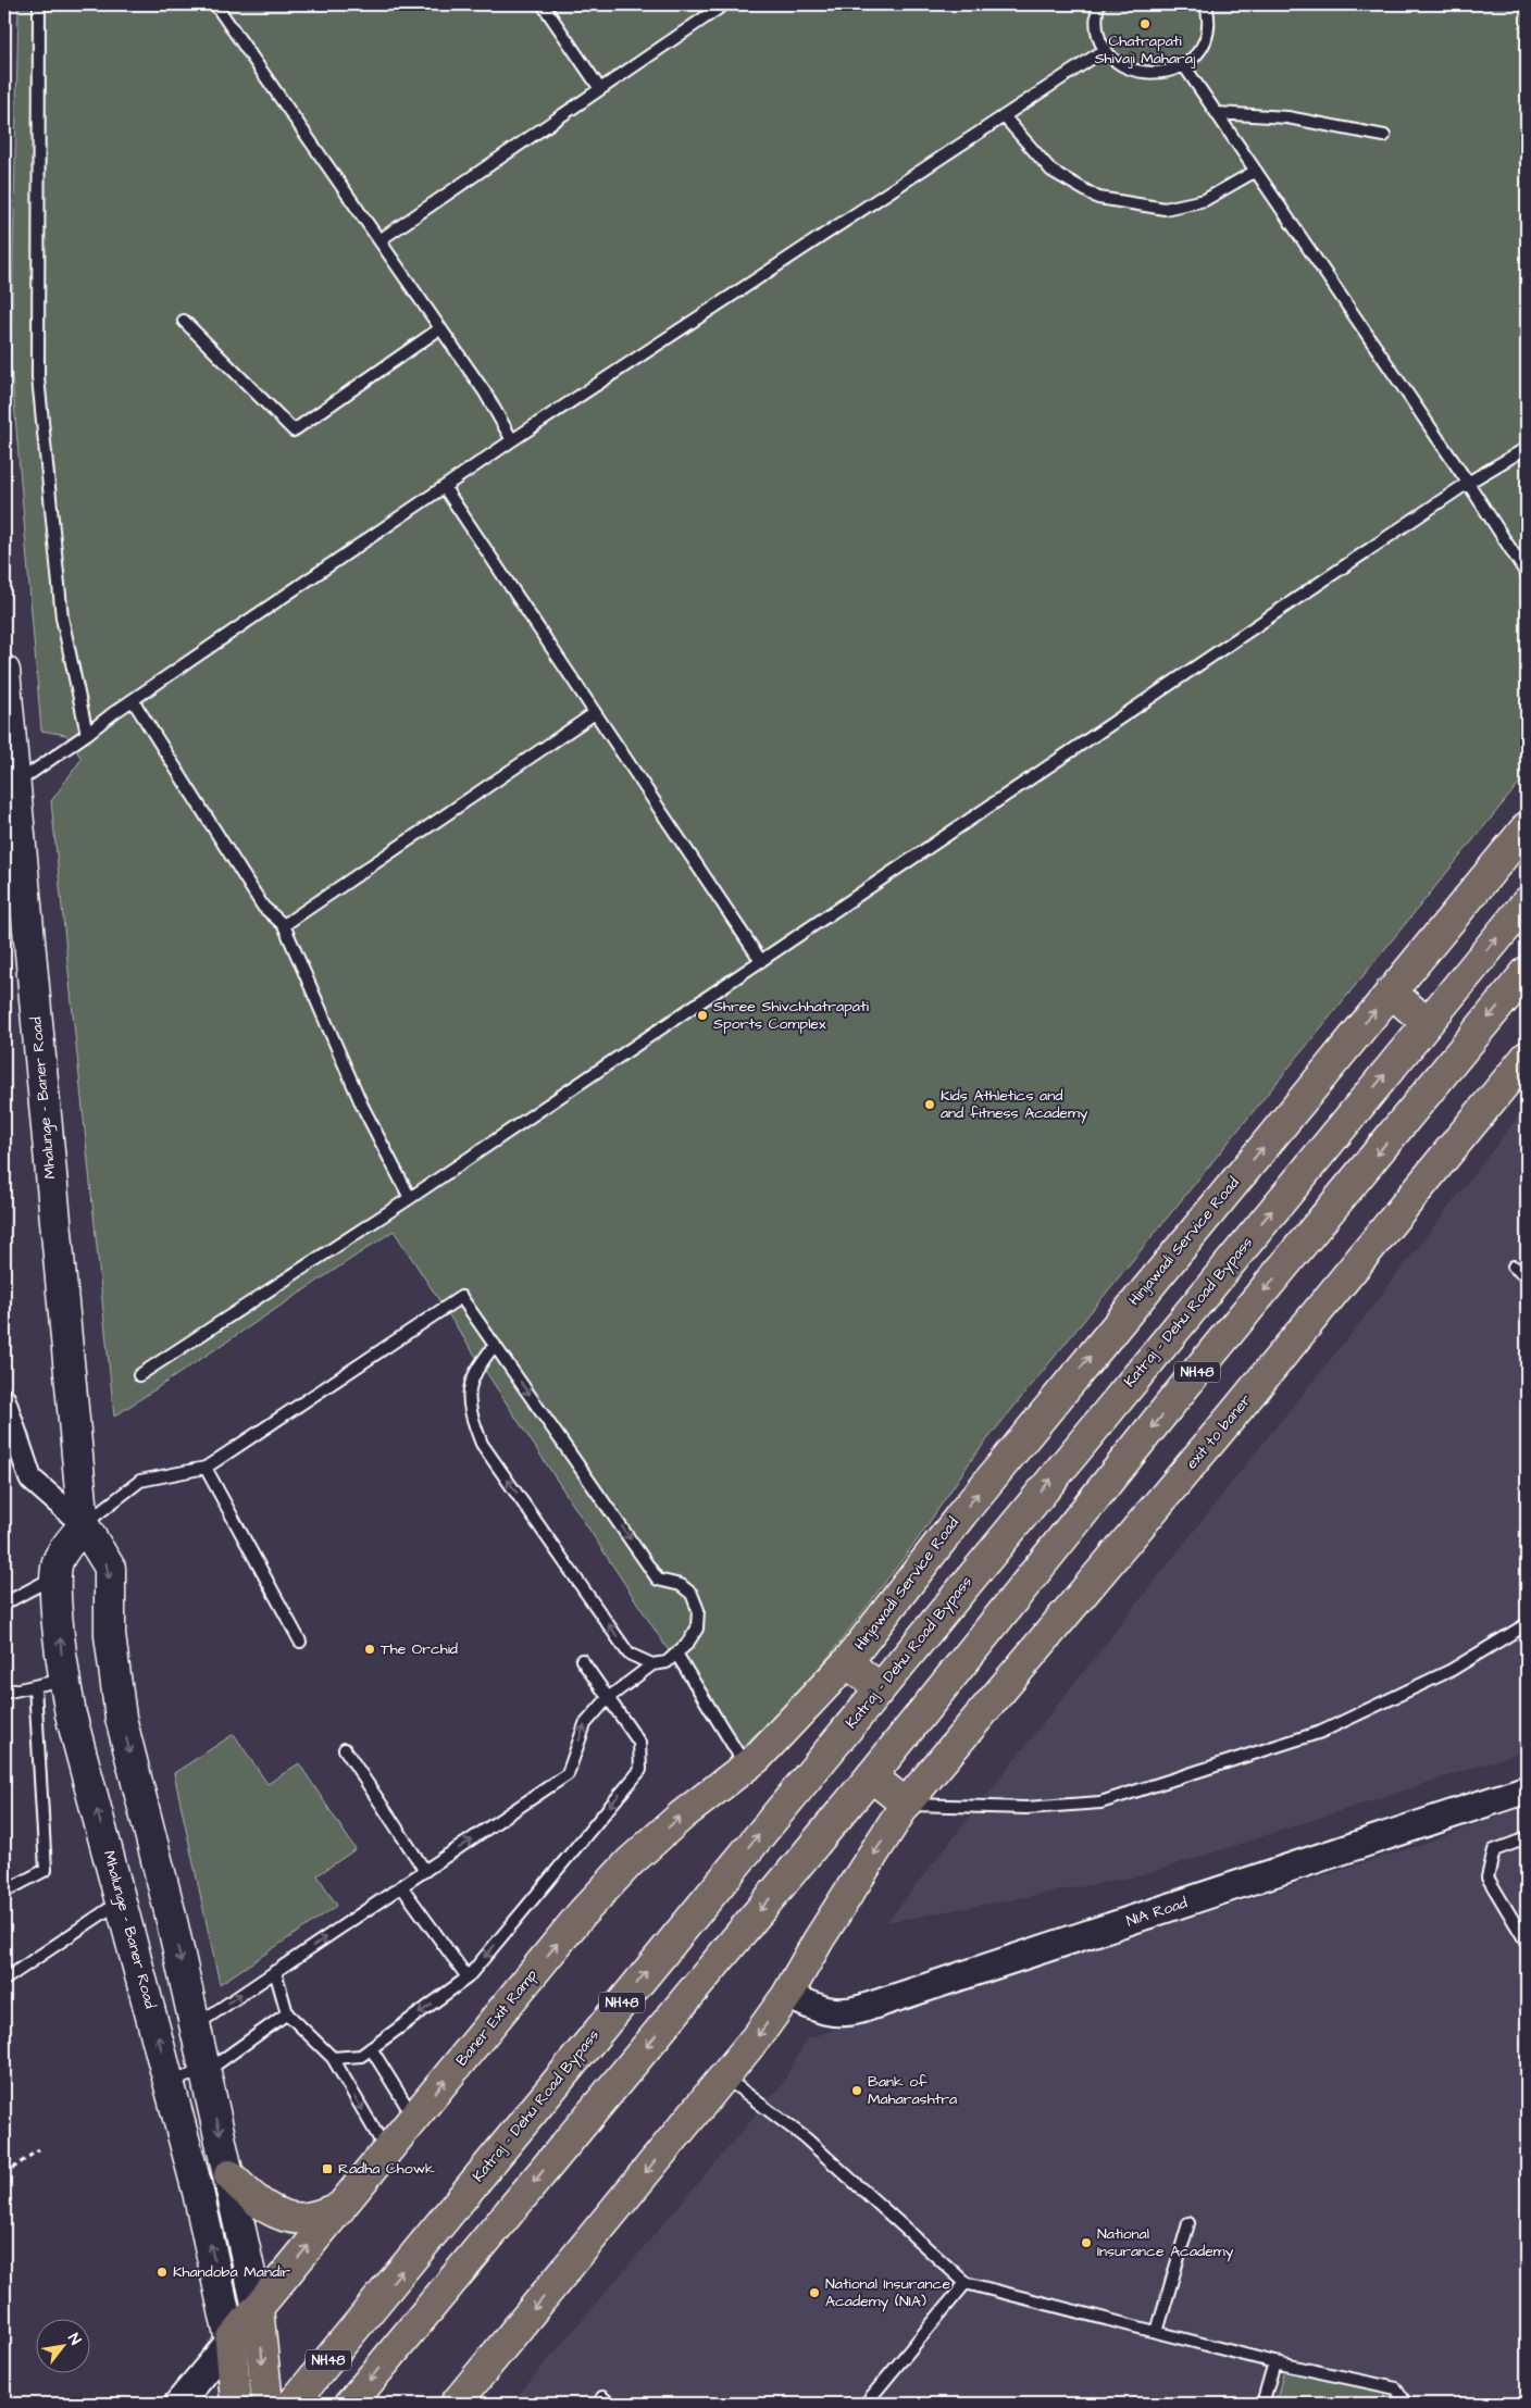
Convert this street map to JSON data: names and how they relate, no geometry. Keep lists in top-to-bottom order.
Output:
{
  "streets": {
    "main road": [
      "Mhalunge - Baner Road",
      "Hinjawadi Service Road",
      "Katraj - Dehu Road Bypass",
      "NH48",
      "exit to baner",
      "Baner Exit Ramp"
    ],
    "street": ["NIA Road"]
  },
  "crossings": [
    ["Mhalunge - Baner Road", "Baner Exit Ramp"],
    ["Hinjawadi Service Road", "Baner Exit Ramp"]
  ],
  "places": {
    "other": [
      "Chatrapati Shivaji Maharaj",
      "Shree Shivchhatrapati Sports Complex",
      "Kids Athletics and and fitness Academy",
      "The Orchid",
      "Bank of Maharashtra",
      "National Insurance Academy",
      "Khandoba Mandir",
      "National Insurance Academy (NIA)"
    ],
    "transit": ["Radha Chowk"]
  },
  "north": "top right"
}
